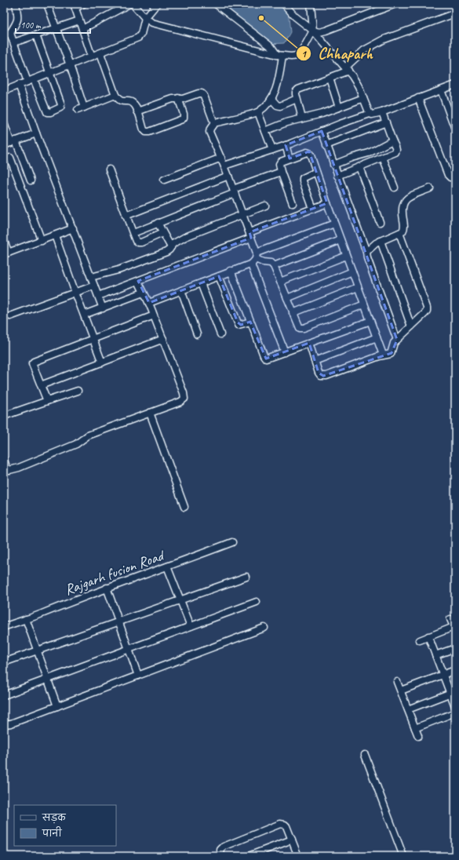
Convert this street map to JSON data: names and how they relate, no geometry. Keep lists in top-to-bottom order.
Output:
{
  "streets": {
    "street": ["Rajgarh fusion Road"]
  },
  "places": ["Chhaparh"],
  "legend": ["सड़क", "पानी"],
  "scale_bar": "100 m"
}
